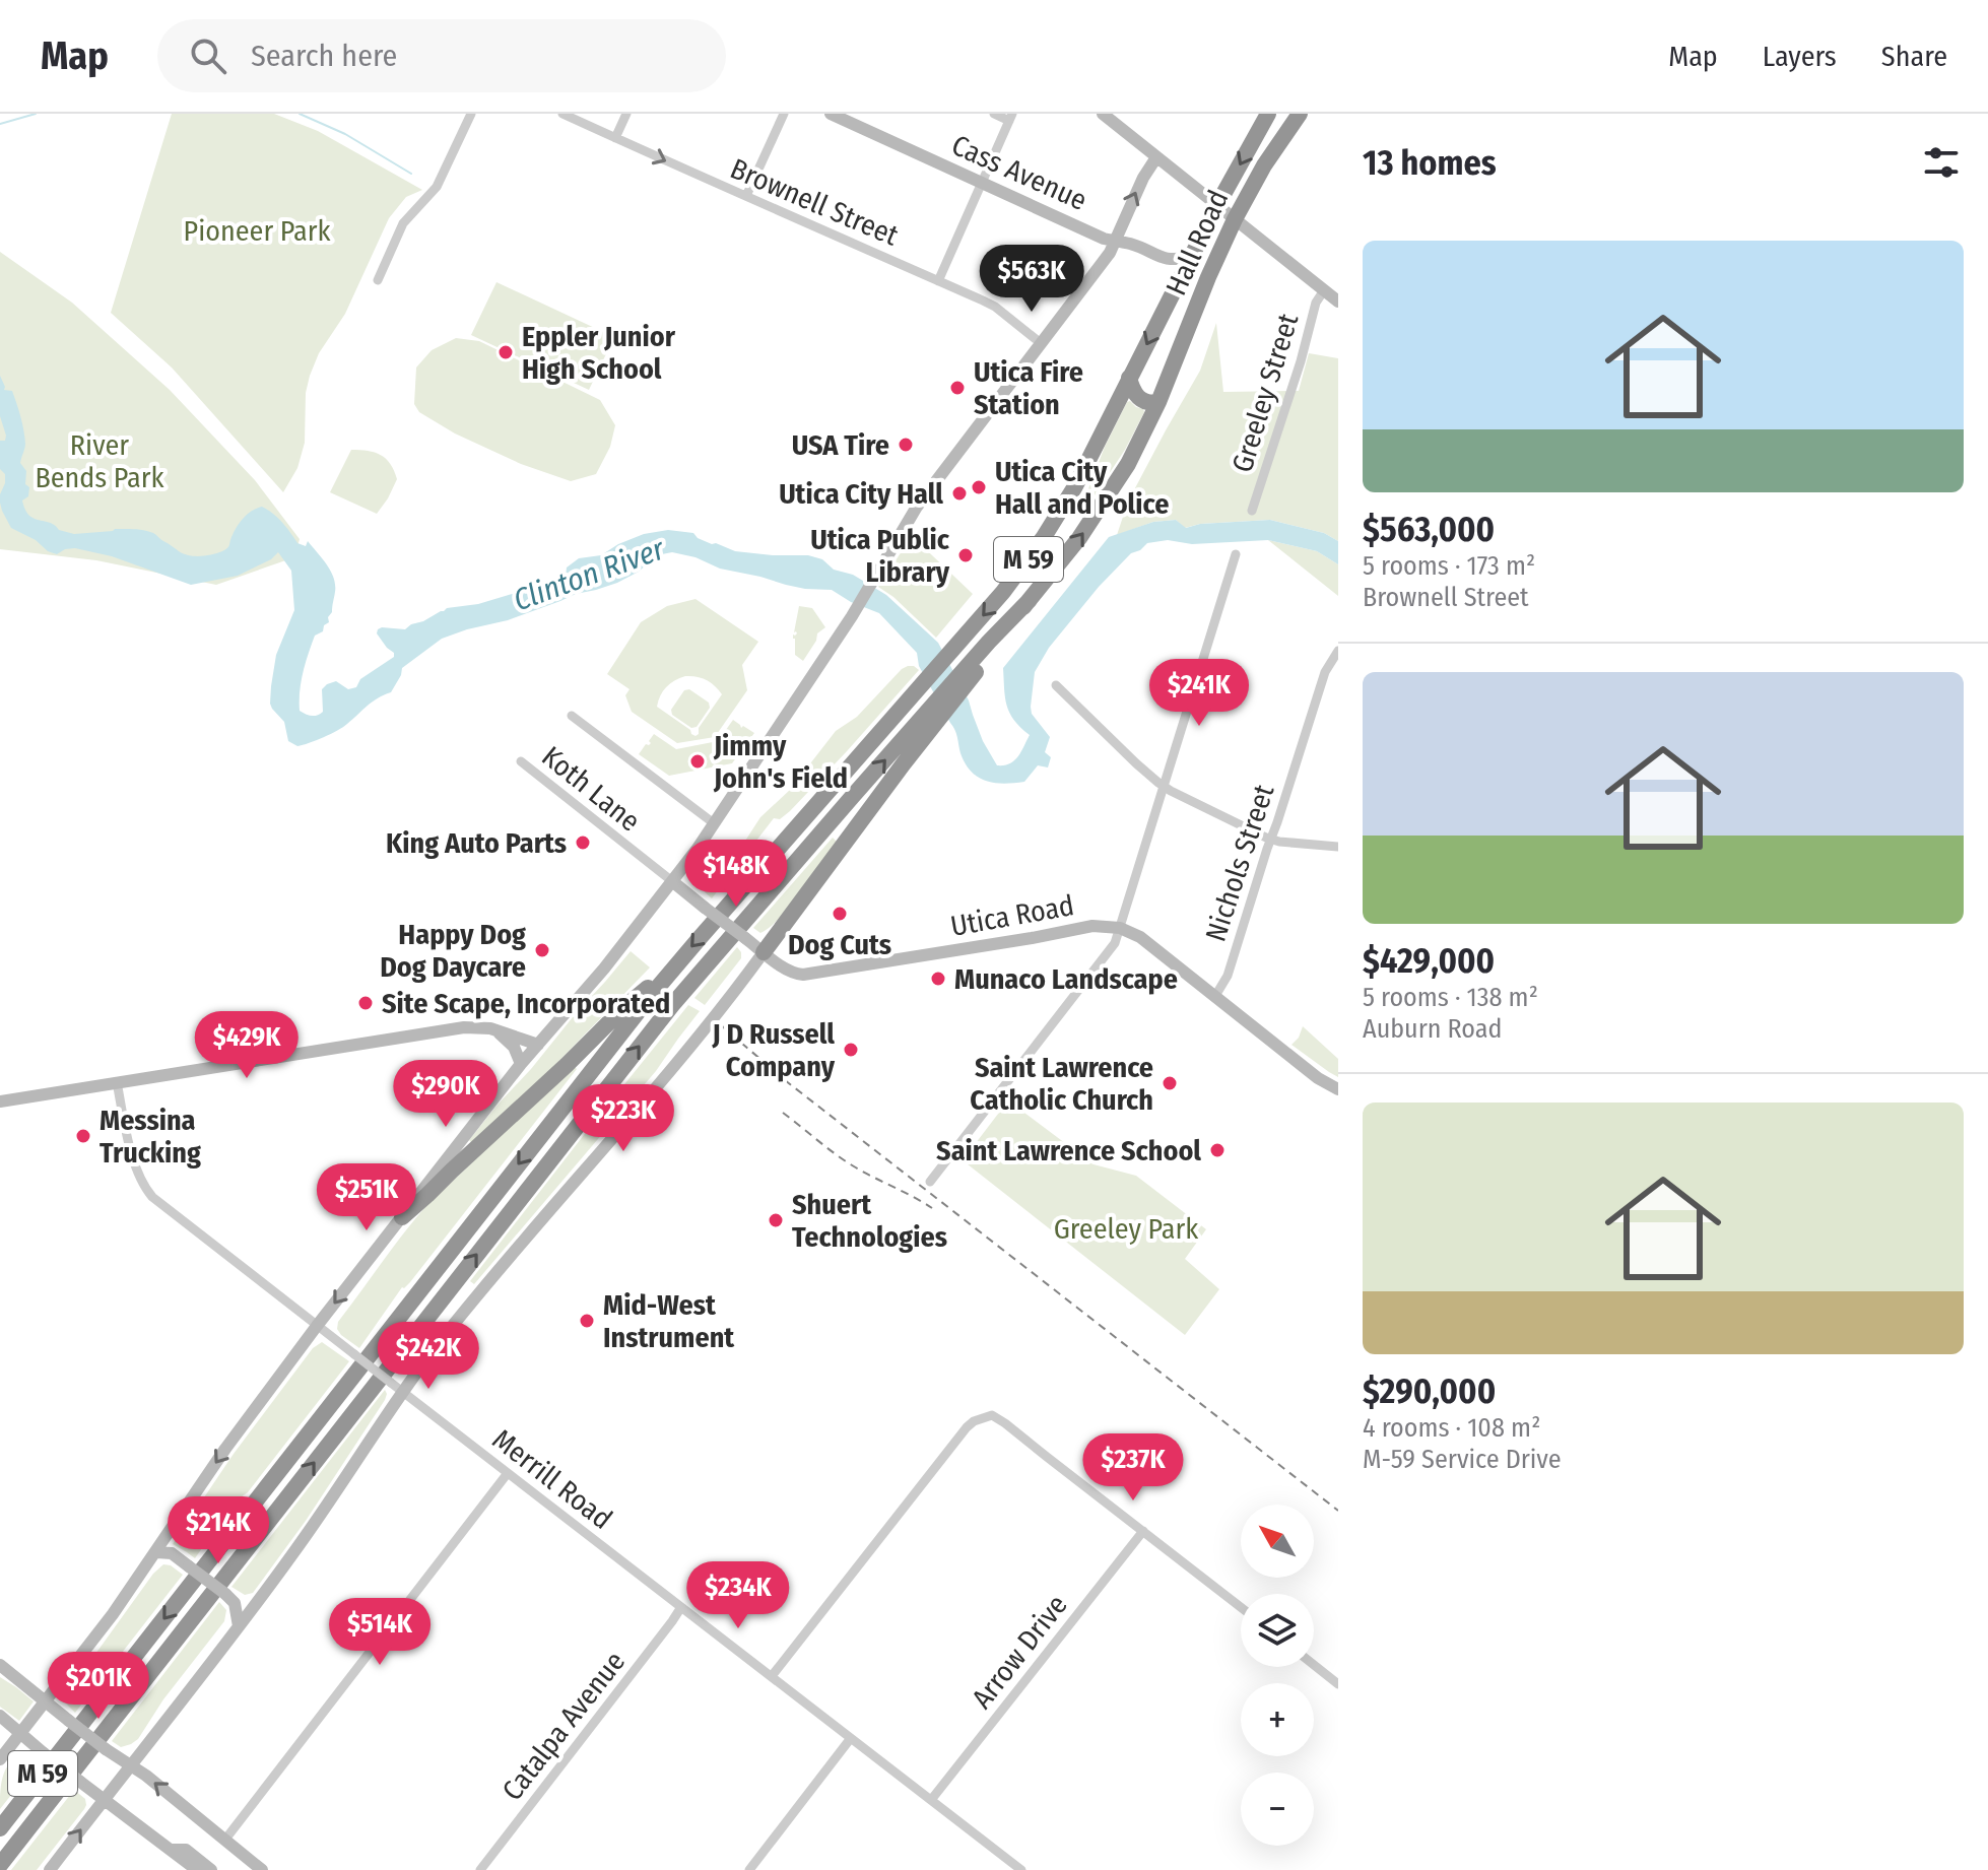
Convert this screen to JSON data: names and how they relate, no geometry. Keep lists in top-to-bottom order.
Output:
{
  "streets": {
    "highway": ["Hall Road", "M 59"],
    "street": [
      "Cass Avenue",
      "Brownell Street",
      "Greeley Street",
      "Koth Lane",
      "Nichols Street",
      "Utica Road",
      "Merrill Road",
      "Arrow Drive",
      "Catalpa Avenue"
    ]
  },
  "crossings": [
    ["Cass Avenue", "Hall Road"],
    ["Hall Road", "M 59"],
    ["Koth Lane", "Utica Road"],
    ["Merrill Road", "Arrow Drive"],
    ["Merrill Road", "Catalpa Avenue"]
  ],
  "water": ["Clinton River"],
  "parks": ["Pioneer Park", "River Bends Park", "Greeley Park"],
  "places": [
    "Eppler Junior High School",
    "Utica Fire Station",
    "USA Tire",
    "Utica City Hall and Police",
    "Utica City Hall",
    "Utica Public Library",
    "Jimmy John's Field",
    "King Auto Parts",
    "Dog Cuts",
    "Happy Dog Dog Daycare",
    "Munaco Landscape",
    "Site Scape, Incorporated",
    "J D Russell Company",
    "Saint Lawrence Catholic Church",
    "Messina Trucking",
    "Saint Lawrence School",
    "Shuert Technologies",
    "Mid-West Instrument"
  ],
  "north": "top left",
  "page": {
    "header": "Map",
    "search": "Search here",
    "nav": ["Map", "Layers", "Share"],
    "heading": "13 homes",
    "list": [
      {
        "name": "$563,000",
        "note": "5 rooms · 173 m² · Brownell Street"
      },
      {
        "name": "$429,000",
        "note": "5 rooms · 138 m² · Auburn Road"
      },
      {
        "name": "$290,000",
        "note": "4 rooms · 108 m² · M-59 Service Drive"
      }
    ],
    "price": [
      "$563K",
      "$241K",
      "$148K",
      "$429K",
      "$290K",
      "$223K",
      "$251K",
      "$242K",
      "$237K",
      "$214K",
      "$234K",
      "$514K",
      "$201K"
    ],
    "map_buttons": ["+", "−"]
  }
}
